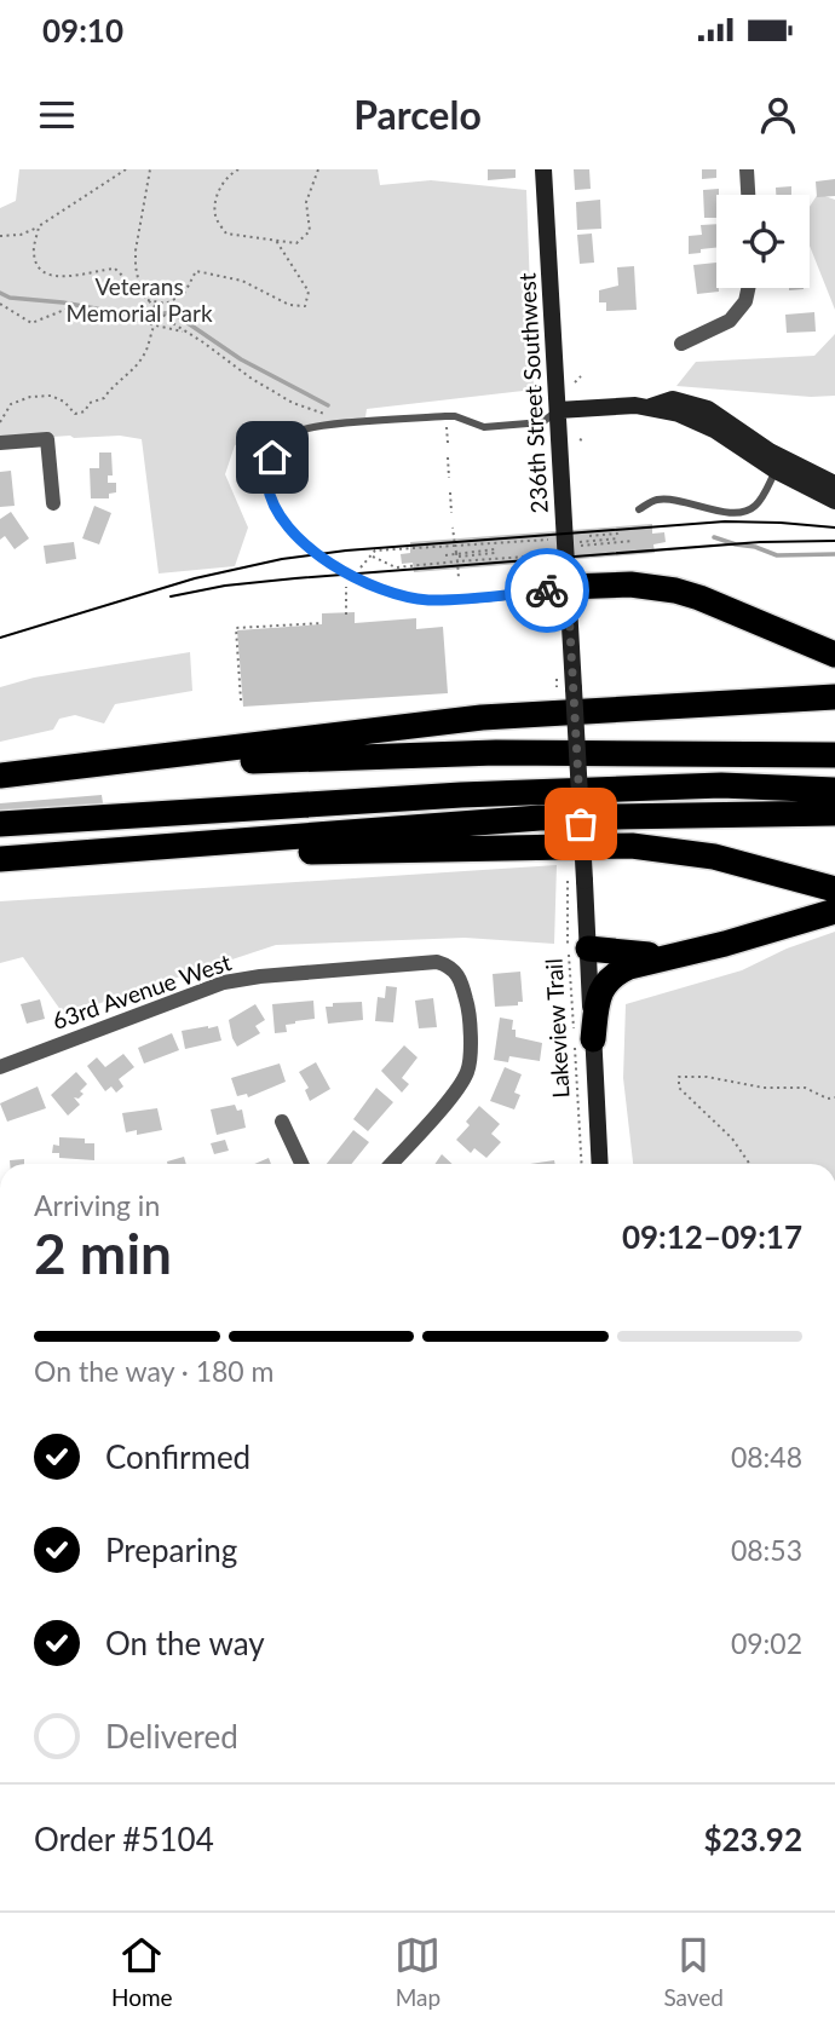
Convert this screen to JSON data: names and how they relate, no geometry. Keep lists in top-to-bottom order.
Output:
{
  "streets": {
    "main road": ["236th Street Southwest"],
    "street": ["63rd Avenue West"],
    "path": ["Lakeview Trail"]
  },
  "crossings": [
    ["236th Street Southwest", "Lakeview Trail"]
  ],
  "parks": ["Veterans Memorial Park"],
  "page": {
    "status": "09:10",
    "header": "Parcelo",
    "heading": ["2 min", "Arriving in", "09:12–09:17"],
    "panel": ["Order #5104", "$23.92"],
    "bar": "On the way · 180 m",
    "list": [
      ["Confirmed", "08:48"],
      ["Preparing", "08:53"],
      ["On the way", "09:02"],
      "Delivered"
    ],
    "tabs": ["Home", "Map", "Saved"]
  }
}
